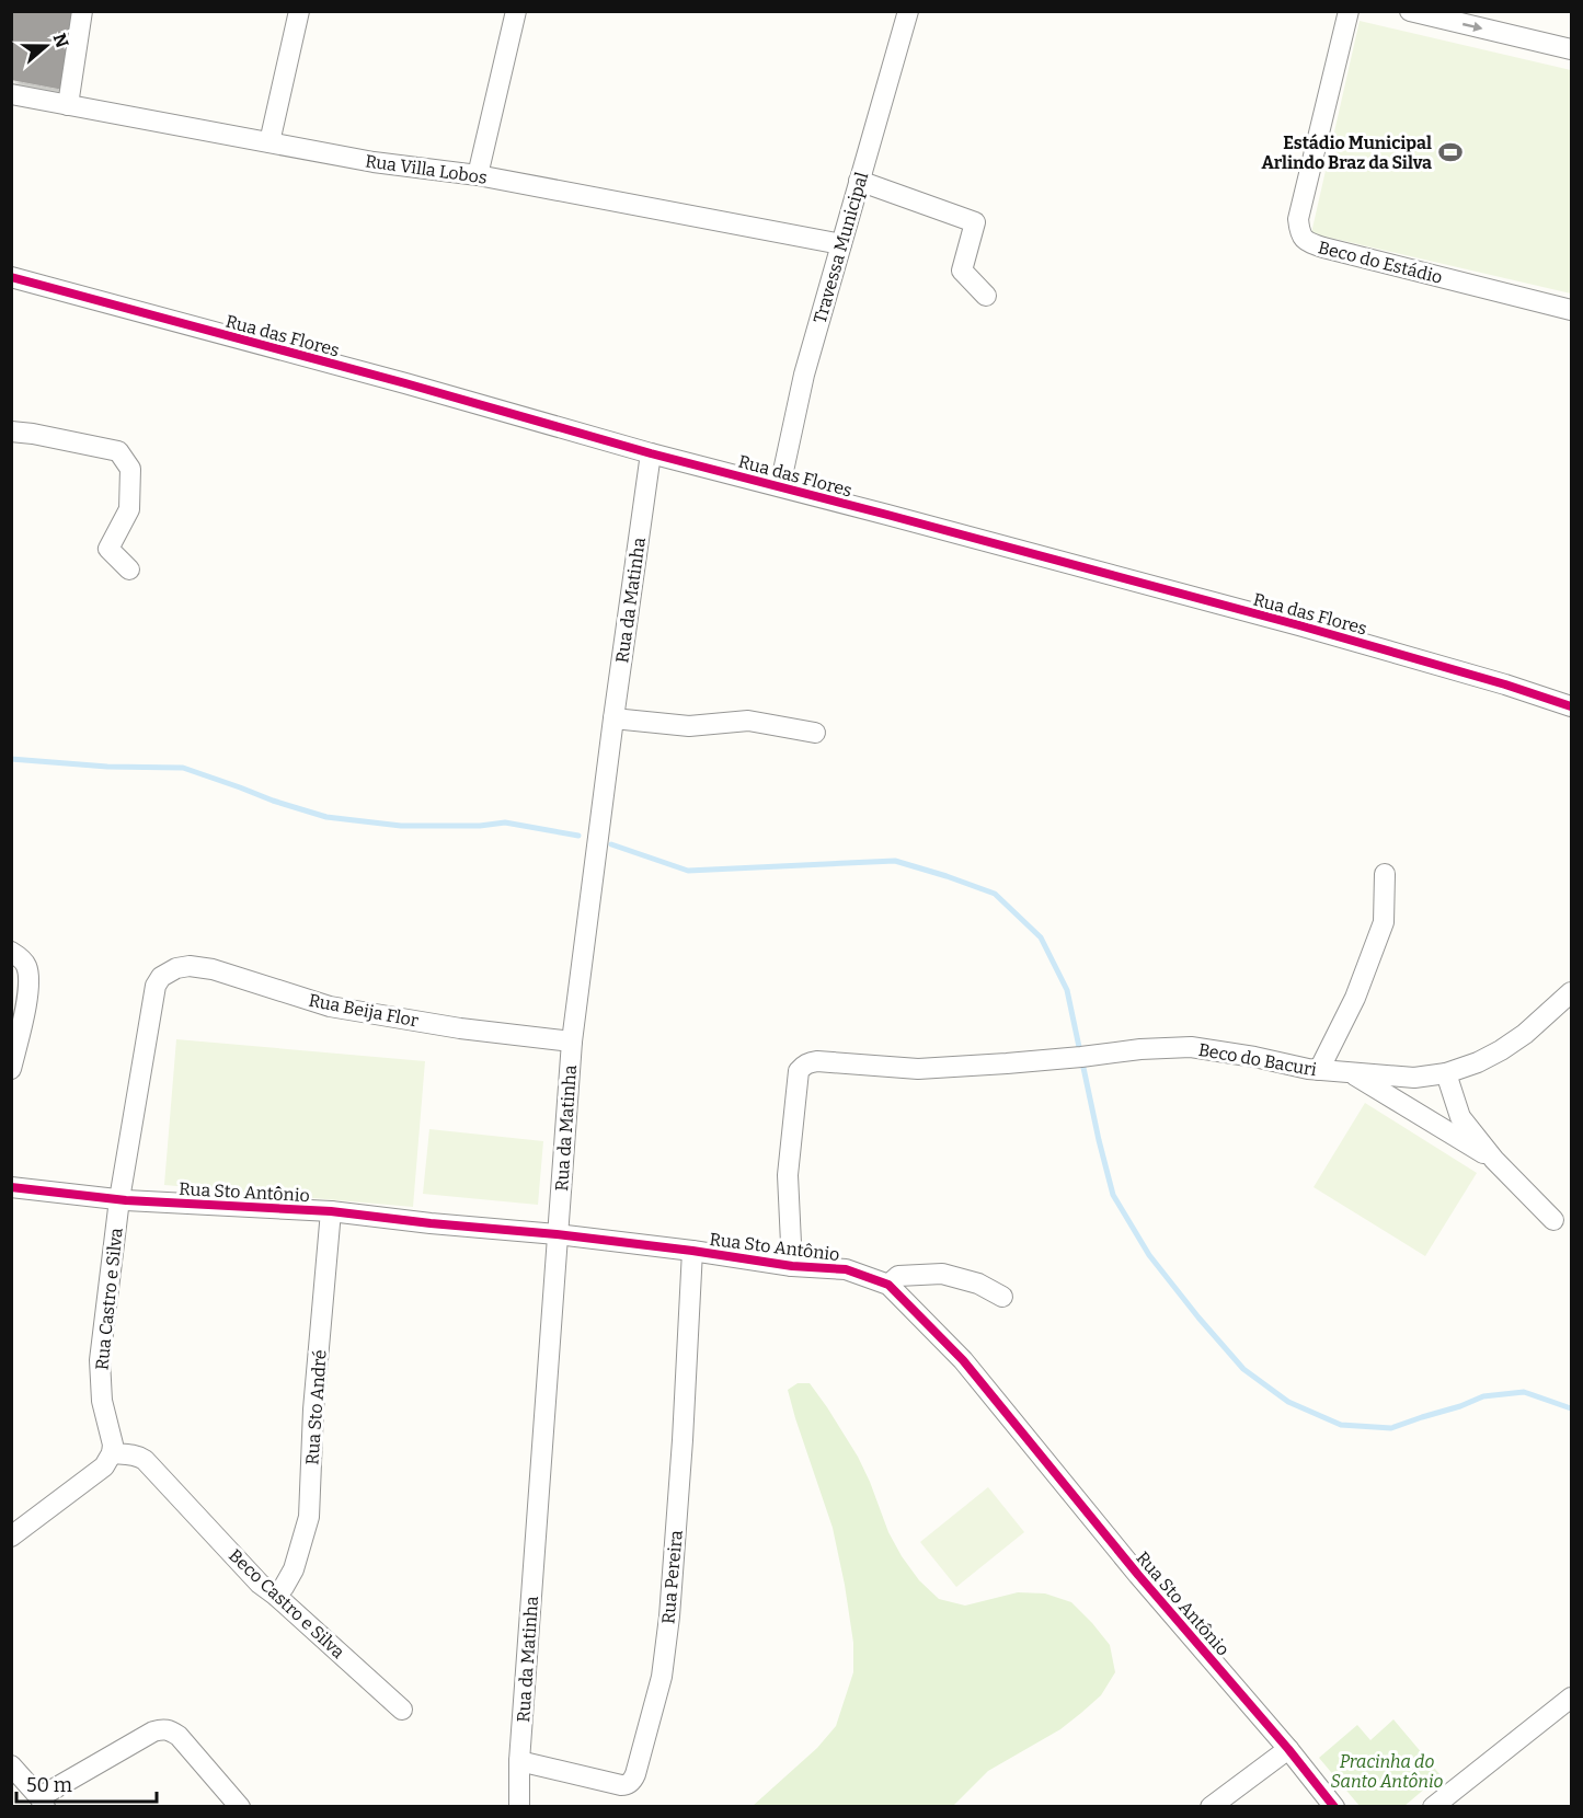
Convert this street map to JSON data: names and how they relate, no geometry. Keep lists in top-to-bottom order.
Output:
{
  "streets": {
    "street": [
      "Rua Villa Lobos",
      "Travessa Municipal",
      "Beco do Estádio",
      "Rua das Flores",
      "Rua da Matinha",
      "Rua Beija Flor",
      "Beco do Bacuri",
      "Rua Sto Antônio",
      "Rua Castro e Silva",
      "Rua Sto André",
      "Rua Pereira",
      "Beco Castro e Silva"
    ]
  },
  "crossings": [
    ["Rua Villa Lobos", "Travessa Municipal"],
    ["Travessa Municipal", "Rua das Flores"],
    ["Rua das Flores", "Rua da Matinha"],
    ["Rua da Matinha", "Rua Beija Flor"],
    ["Rua da Matinha", "Rua Sto Antônio"],
    ["Rua da Matinha", "Rua Pereira"],
    ["Rua Beija Flor", "Rua Castro e Silva"],
    ["Beco do Bacuri", "Rua Sto Antônio"],
    ["Rua Sto Antônio", "Rua Castro e Silva"],
    ["Rua Sto Antônio", "Rua Sto André"],
    ["Rua Sto Antônio", "Rua Pereira"],
    ["Rua Castro e Silva", "Beco Castro e Silva"],
    ["Rua Sto André", "Beco Castro e Silva"]
  ],
  "parks": ["Pracinha do Santo Antônio"],
  "places": {
    "sports": ["Estádio Municipal Arlindo Braz da Silva"]
  },
  "scale_bar": "50 m",
  "north": "right"
}
